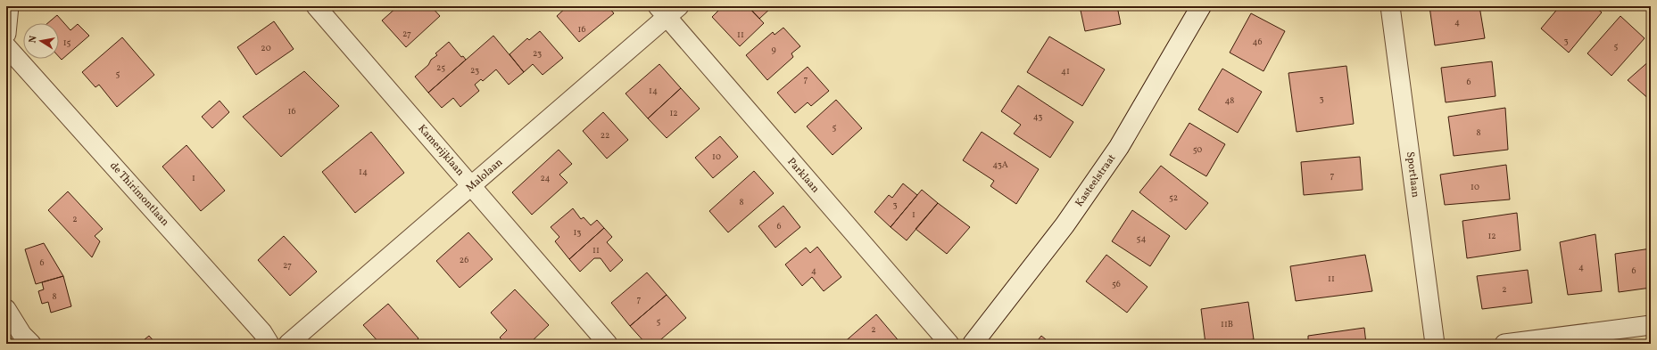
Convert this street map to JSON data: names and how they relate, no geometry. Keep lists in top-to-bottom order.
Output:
{
  "streets": {
    "street": [
      "Kamerijklaan",
      "Sportlaan",
      "Malolaan",
      "Parklaan",
      "Kasteelstraat",
      "de Thirimontlaan"
    ]
  },
  "crossings": [
    ["Kamerijklaan", "Malolaan"],
    ["Malolaan", "Parklaan"]
  ],
  "house_numbers": [
    "4",
    "16",
    "27",
    "11",
    "3",
    "46",
    "15",
    "5",
    "20",
    "9",
    "23",
    "25",
    "23",
    "41",
    "5",
    "7",
    "6",
    "14",
    "3",
    "48",
    "16",
    "12",
    "43",
    "5",
    "8",
    "22",
    "50",
    "10",
    "43A",
    "14",
    "7",
    "1",
    "24",
    "10",
    "52",
    "8",
    "3",
    "1",
    "2",
    "6",
    "13",
    "12",
    "54",
    "11",
    "26",
    "6",
    "27",
    "4",
    "4",
    "6",
    "11",
    "56",
    "2",
    "8",
    "7",
    "5",
    "11B",
    "2"
  ],
  "north": "left"
}
